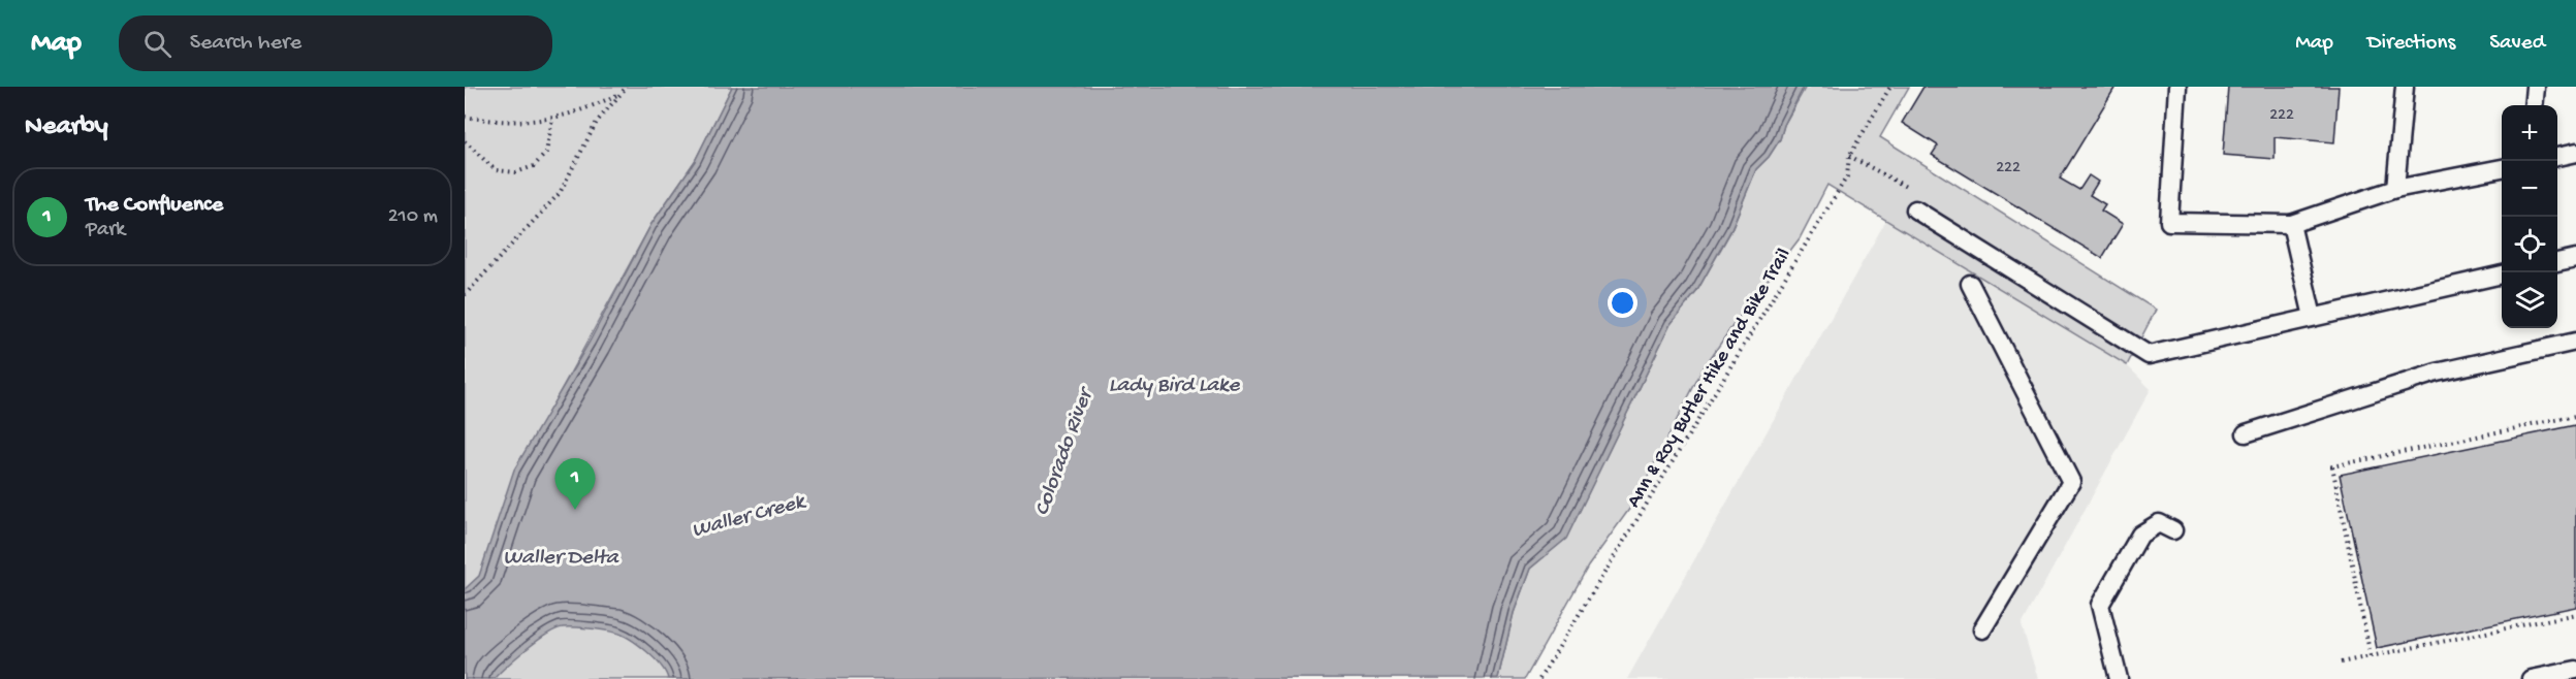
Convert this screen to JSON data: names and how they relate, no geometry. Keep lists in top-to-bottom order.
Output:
{
  "streets": {
    "path": ["Ann & Roy Butler Hike and Bike Trail"]
  },
  "water": [
    "Lady Bird Lake",
    "Colorado River",
    "Waller Creek",
    "Waller Delta"
  ],
  "house_numbers": ["222", "222"],
  "page": {
    "header": "Map",
    "search": "Search here",
    "nav": ["Map", "Directions", "Saved"],
    "heading": "Nearby",
    "map_buttons": ["+", "−"],
    "list": [
      {
        "mark": "1",
        "name": "The Confluence",
        "note": "Park",
        "value": "210 m"
      }
    ],
    "pins": "1"
  }
}
